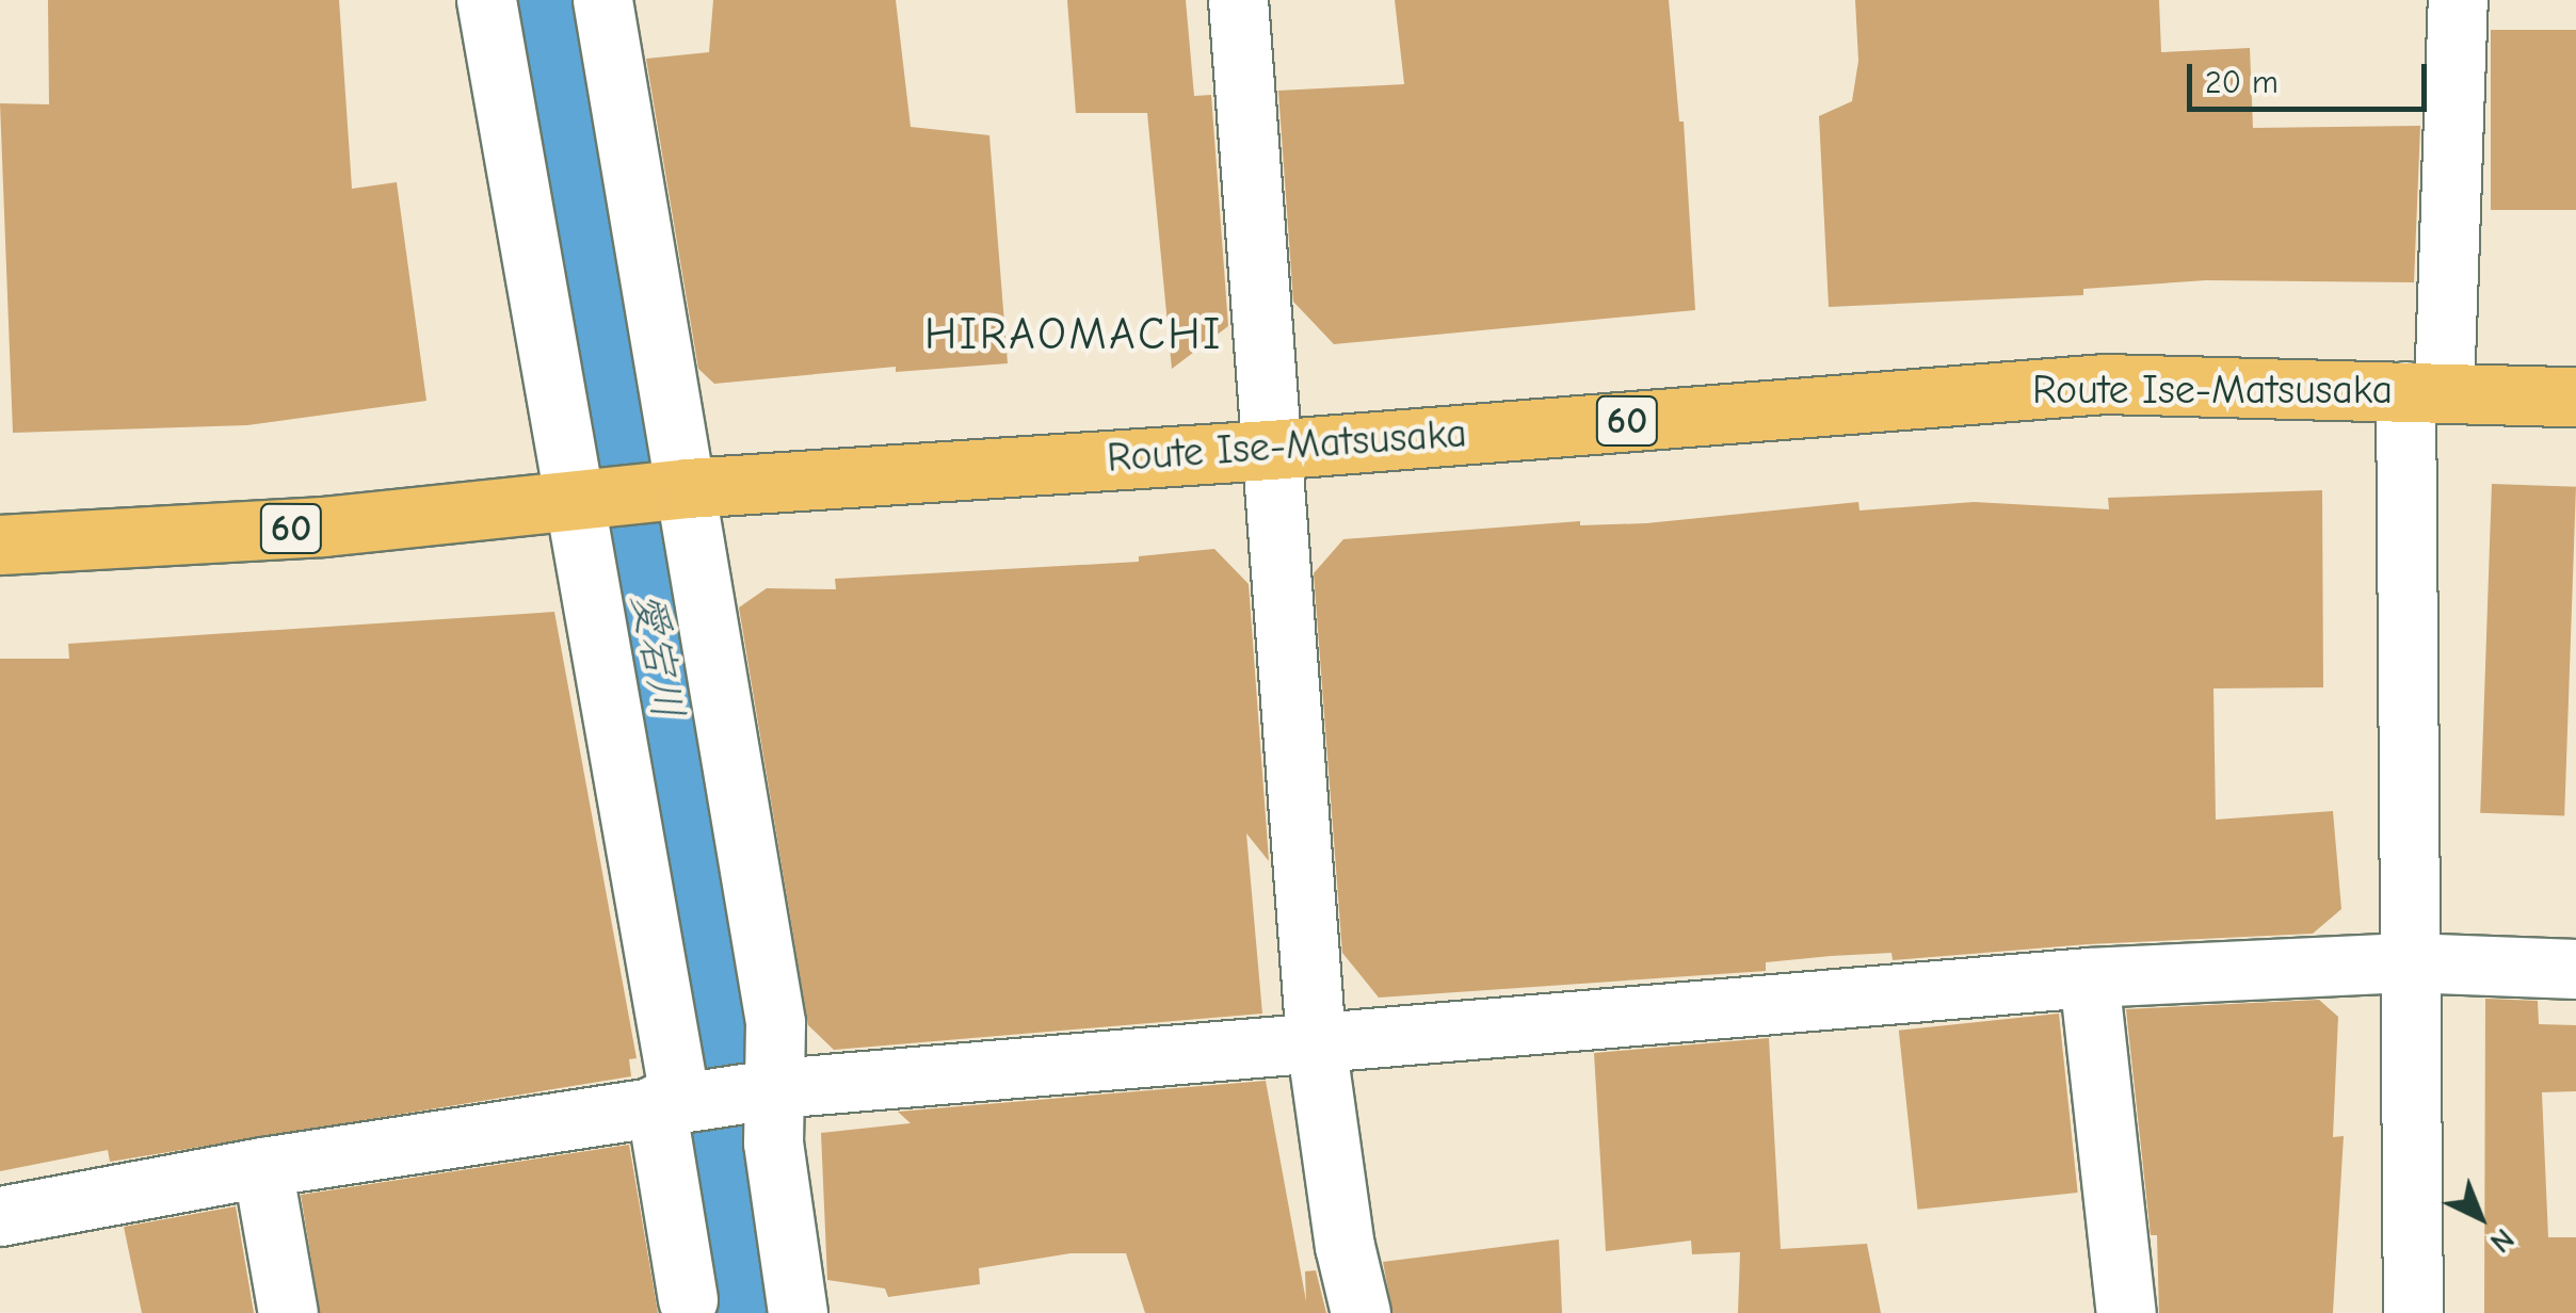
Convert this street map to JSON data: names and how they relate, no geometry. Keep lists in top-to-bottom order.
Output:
{
  "streets": {
    "main road": ["Route Ise-Matsusaka", "60"]
  },
  "districts": ["HIRAOMACHI"],
  "water": ["愛宕川"],
  "scale_bar": "20 m",
  "north": "bottom right"
}
